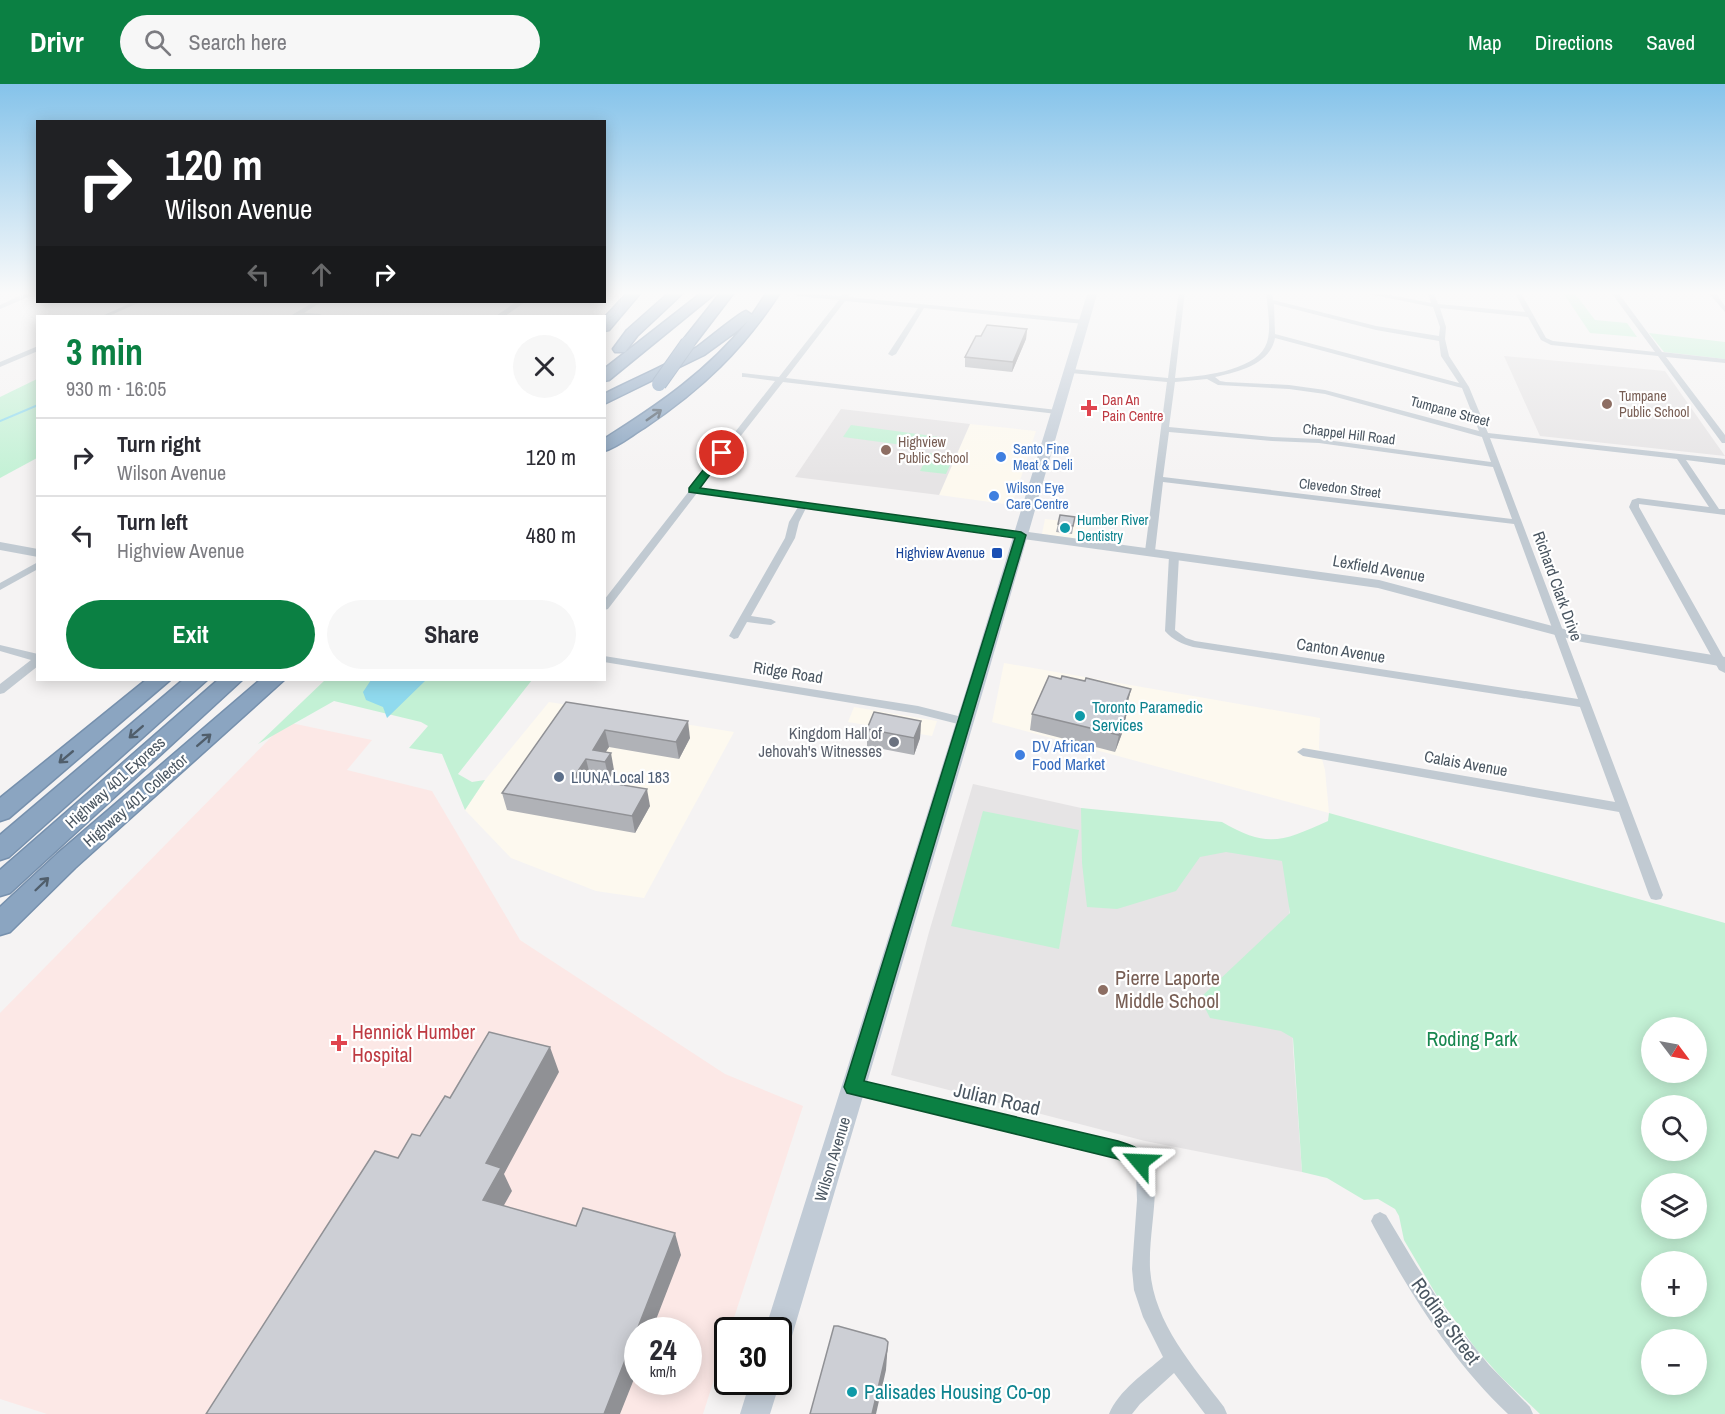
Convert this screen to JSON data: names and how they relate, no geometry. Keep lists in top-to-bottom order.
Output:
{
  "streets": {
    "highway": ["Highway 401 Express", "Highway 401 Collector"],
    "main road": ["Wilson Avenue"],
    "street": [
      "Tumpane Street",
      "Chappel Hill Road",
      "Clevedon Street",
      "Lexfield Avenue",
      "Richard Clark Drive",
      "Canton Avenue",
      "Ridge Road",
      "Calais Avenue",
      "Julian Road",
      "Roding Street"
    ]
  },
  "crossings": [
    ["Tumpane Street", "Richard Clark Drive"],
    ["Chappel Hill Road", "Richard Clark Drive"],
    ["Clevedon Street", "Richard Clark Drive"],
    ["Lexfield Avenue", "Richard Clark Drive"],
    ["Lexfield Avenue", "Canton Avenue"],
    ["Lexfield Avenue", "Wilson Avenue"],
    ["Richard Clark Drive", "Canton Avenue"],
    ["Richard Clark Drive", "Calais Avenue"],
    ["Ridge Road", "Wilson Avenue"],
    ["Julian Road", "Wilson Avenue"]
  ],
  "parks": ["Roding Park"],
  "places": {
    "other": [
      "Tumpane Public School",
      "Highview Public School",
      "Santo Fine Meat & Deli",
      "Wilson Eye Care Centre",
      "Humber River Dentistry",
      "Toronto Paramedic Services",
      "Kingdom Hall of Jehovah's Witnesses",
      "DV African Food Market",
      "LIUNA Local 183",
      "Pierre Laporte Middle School",
      "Palisades Housing Co-op"
    ],
    "health": ["Dan An Pain Centre", "Hennick Humber Hospital"],
    "transit": ["Highview Avenue"]
  },
  "north": "bottom right",
  "page": {
    "header": "Drivr",
    "search": "Search here",
    "nav": ["Map", "Directions", "Saved"],
    "turn": ["120 m", "Wilson Avenue"],
    "heading": ["3 min", "930 m · 16:05"],
    "list": [
      {
        "name": "Turn right",
        "note": "Wilson Avenue",
        "value": "120 m"
      },
      {
        "name": "Turn left",
        "note": "Highview Avenue",
        "value": "480 m"
      }
    ],
    "buttons": ["Exit", "Share"],
    "map_buttons": ["+", "−"],
    "speed": "24 km/h",
    "limit": "30"
  }
}
